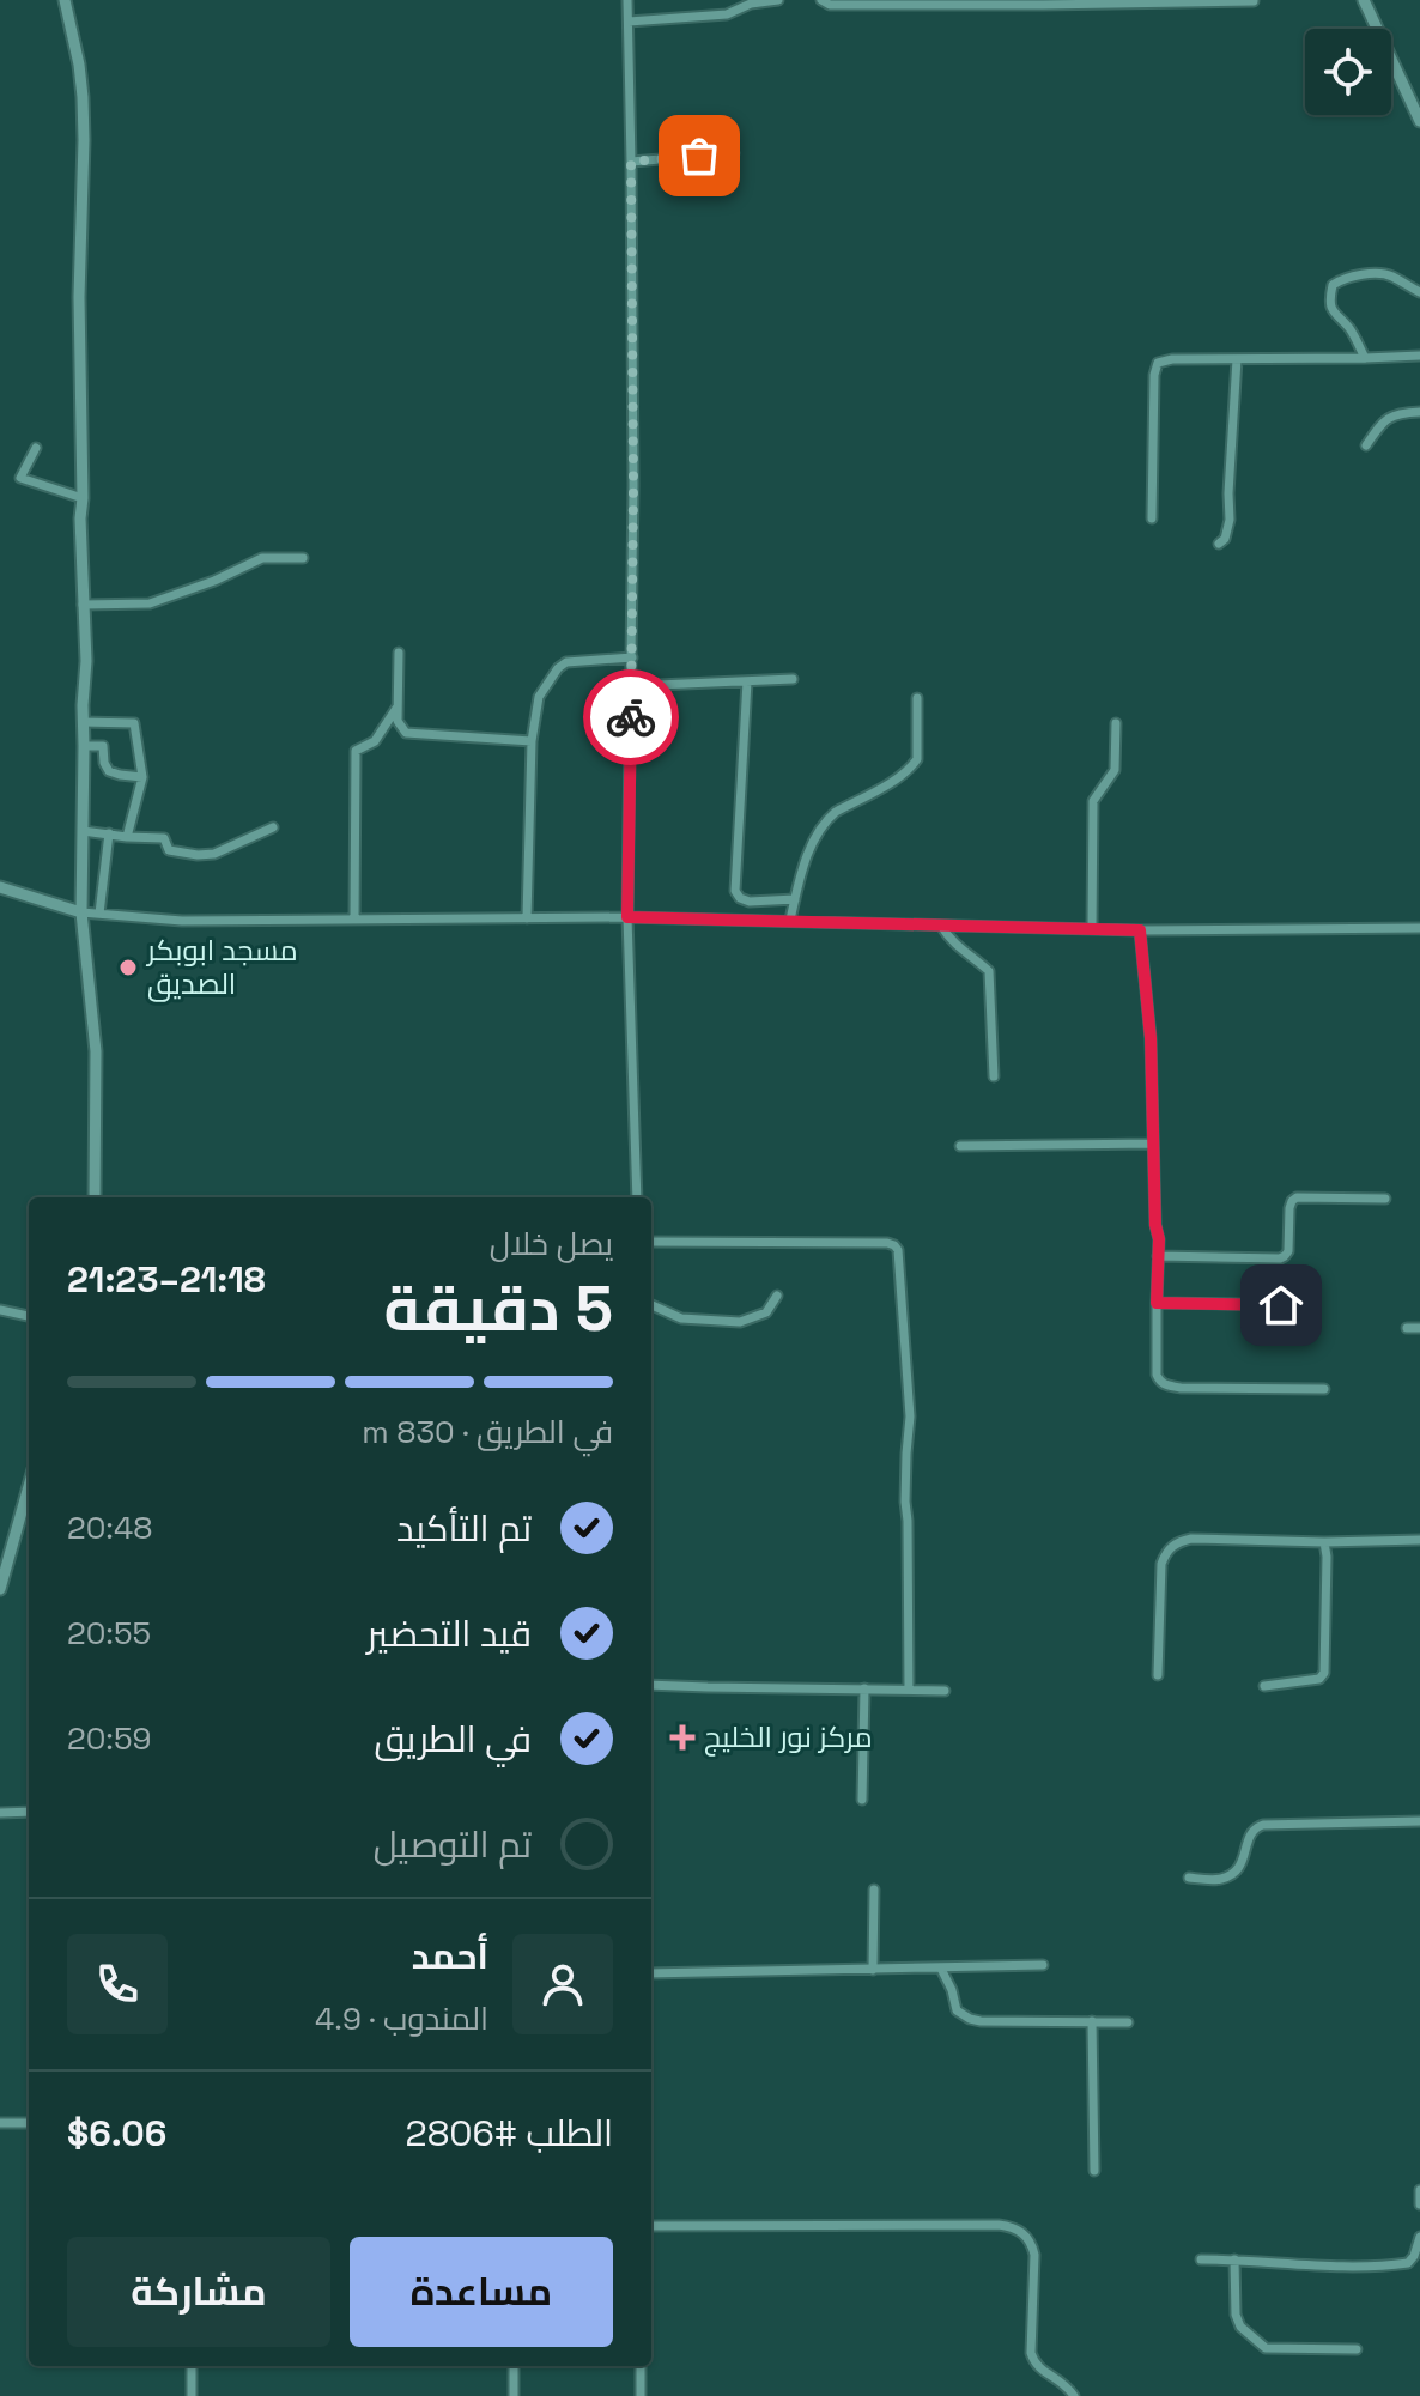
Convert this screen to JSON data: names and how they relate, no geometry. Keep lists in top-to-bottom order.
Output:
{
  "places": {
    "other": ["مسجد ابوبكر الصديق"],
    "health": ["مركز نور الخليج"]
  },
  "page": {
    "heading": ["5 دقيقة", "يصل خلال", "21:18–21:23"],
    "panel": [
      "أحمد",
      "المندوب · 4.9",
      "الطلب #2806",
      "$6.06"
    ],
    "bar": "في الطريق · 830 m",
    "list": [
      ["تم التأكيد", "20:48"],
      ["قيد التحضير", "20:55"],
      ["في الطريق", "20:59"],
      "تم التوصيل"
    ],
    "buttons": ["مساعدة", "مشاركة"]
  }
}
